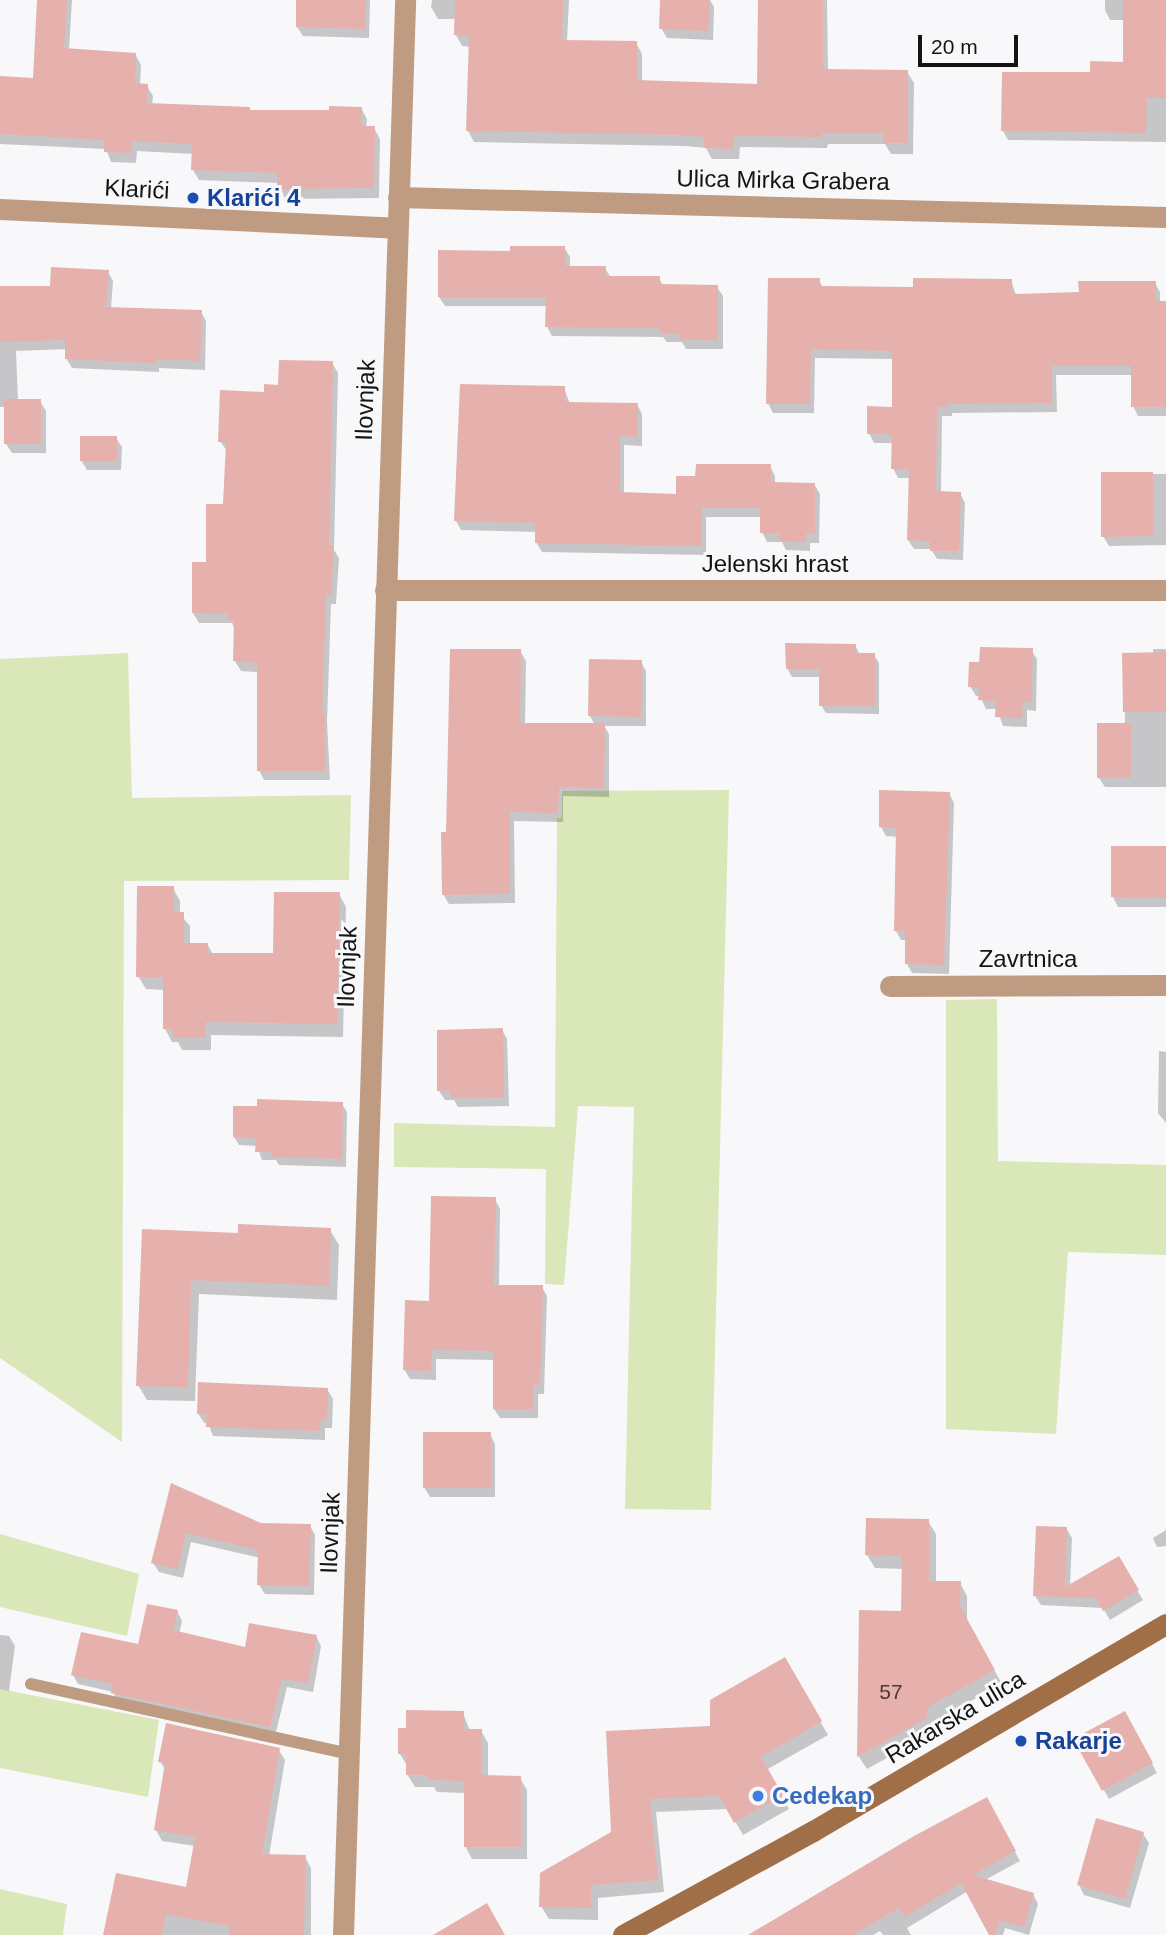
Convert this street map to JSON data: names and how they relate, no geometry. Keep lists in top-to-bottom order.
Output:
{
  "streets": {
    "main road": ["Rakarska ulica"],
    "street": [
      "Ulica Mirka Grabera",
      "Klarići",
      "Ilovnjak",
      "Jelenski hrast",
      "Zavrtnica"
    ]
  },
  "crossings": [
    ["Ulica Mirka Grabera", "Ilovnjak"],
    ["Klarići", "Ilovnjak"],
    ["Ilovnjak", "Jelenski hrast"]
  ],
  "places": ["Klarići 4", "Rakarje", "Cedekap"],
  "house_numbers": ["57"],
  "scale_bar": "20 m"
}
